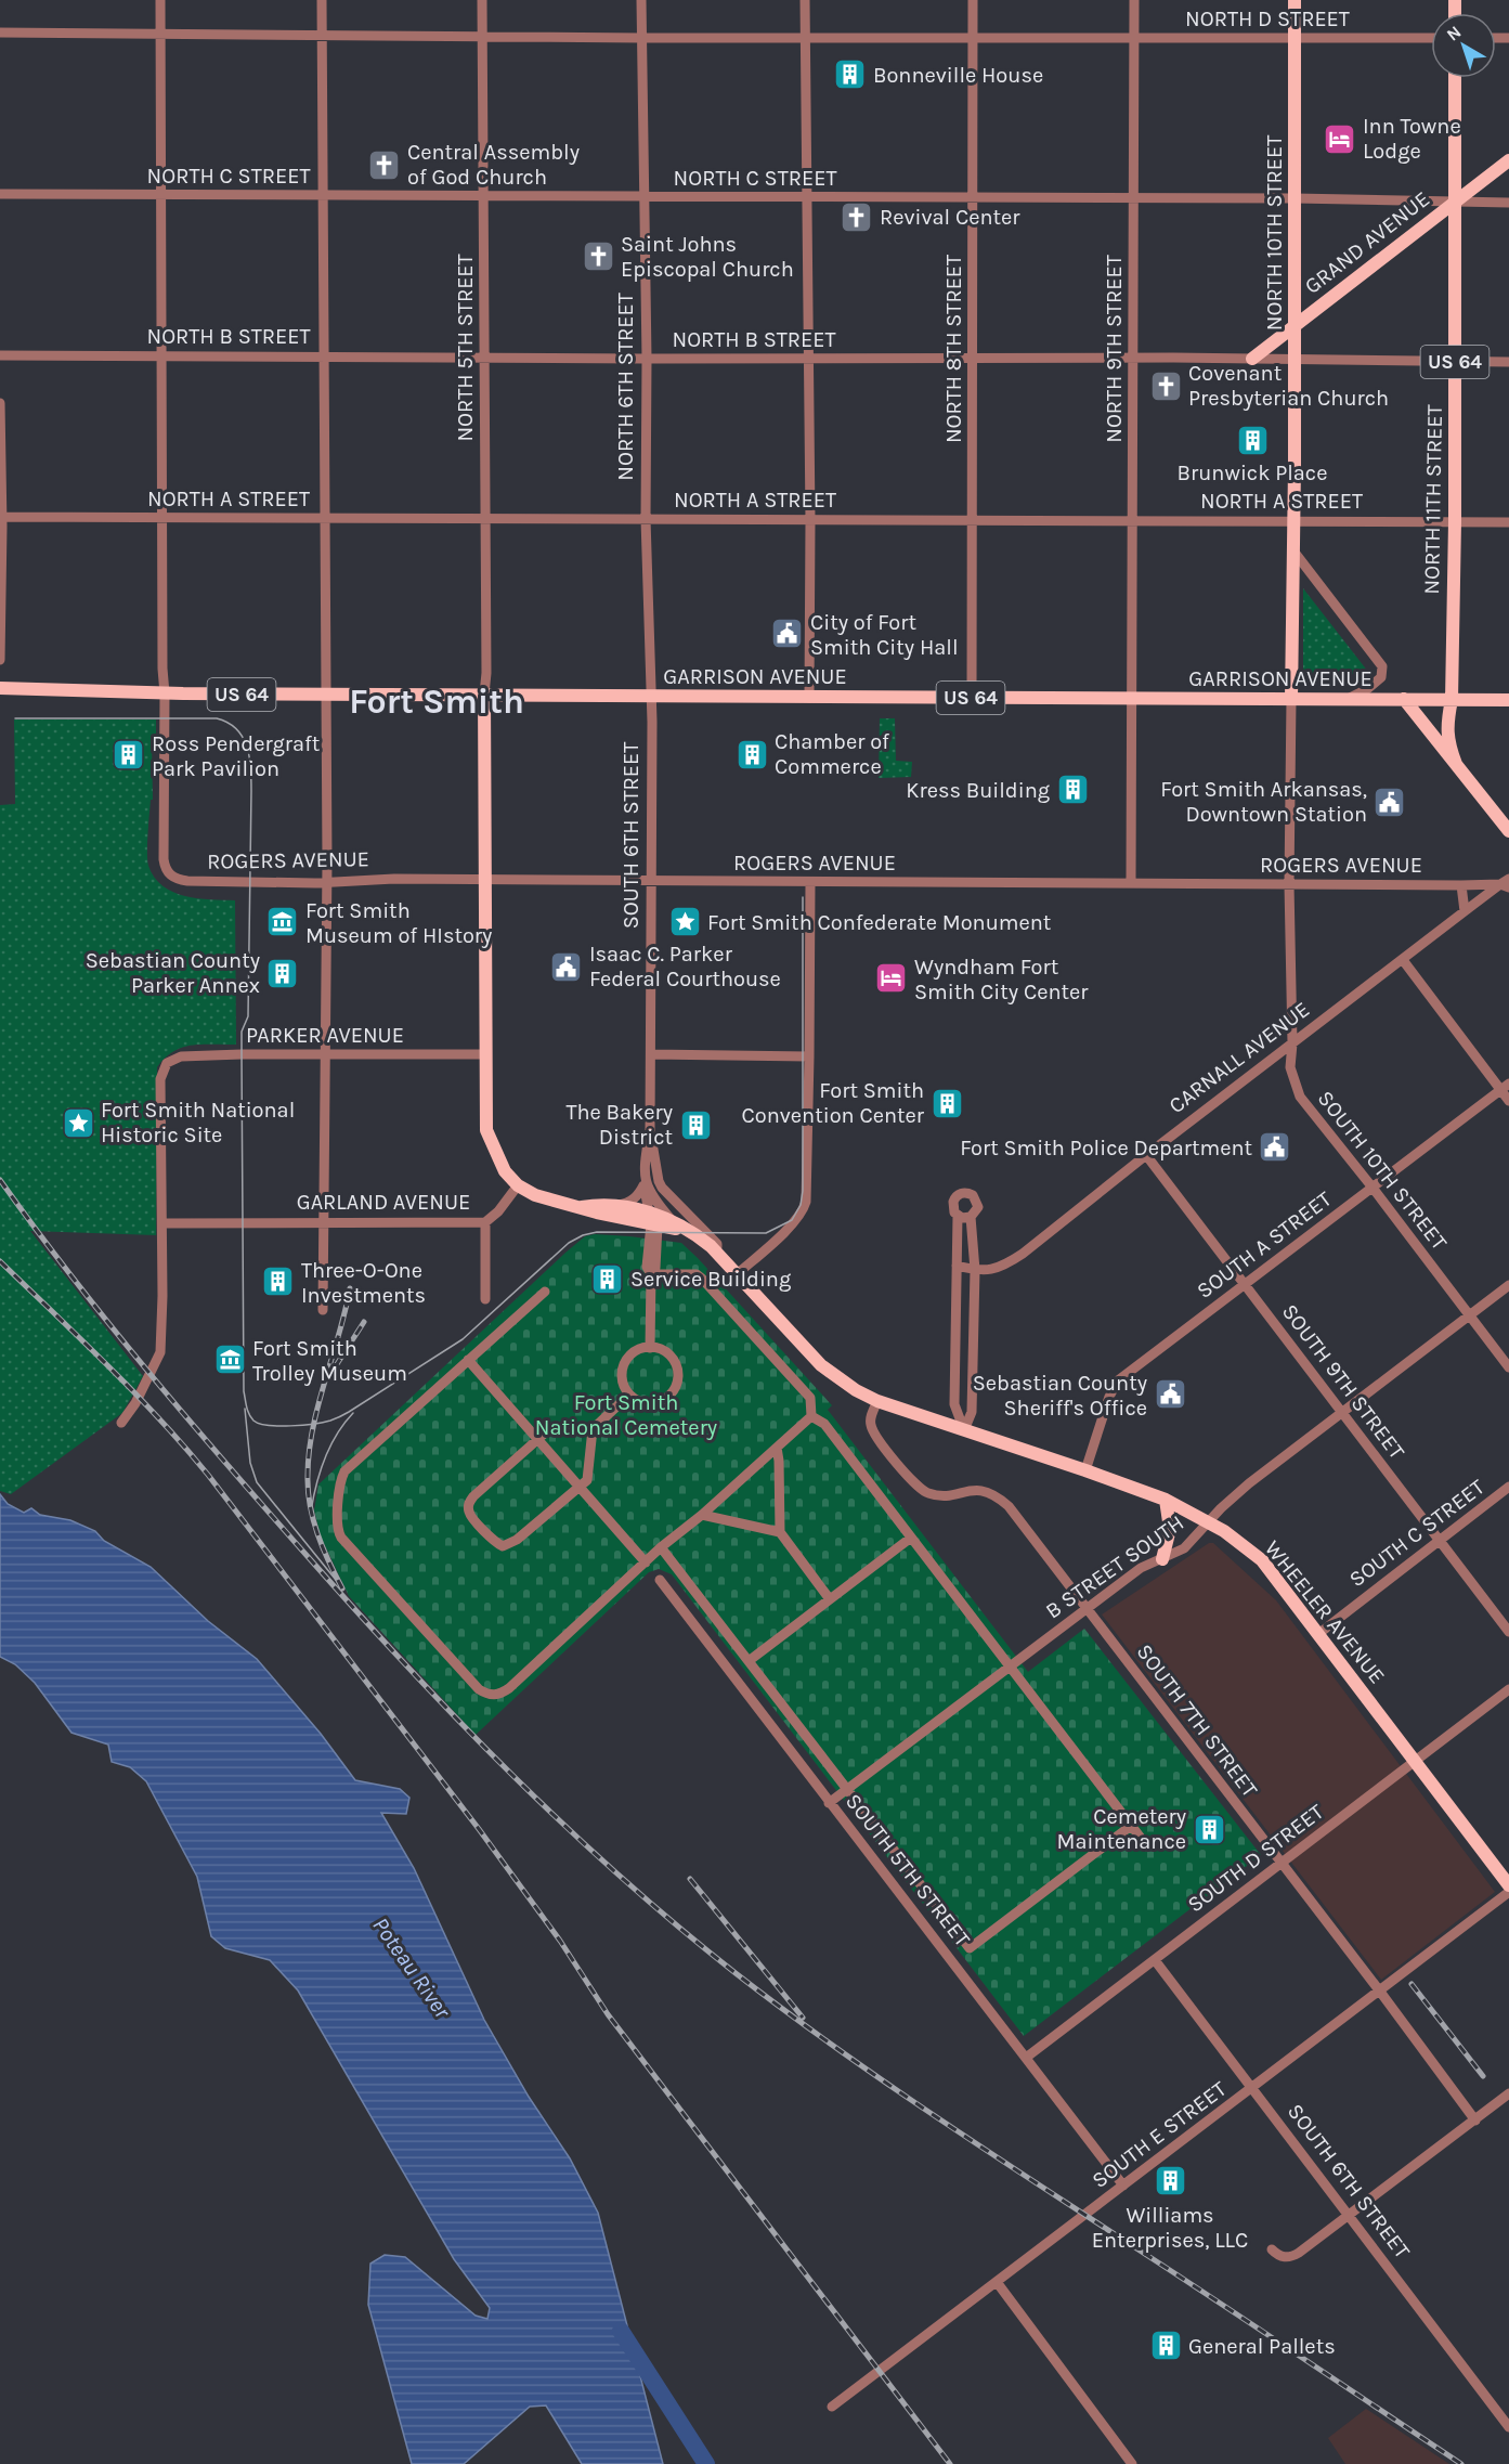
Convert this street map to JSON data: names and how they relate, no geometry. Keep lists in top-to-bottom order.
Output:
{
  "streets": {
    "main road": [
      "NORTH 10TH STREET",
      "GRAND AVENUE",
      "US 64",
      "NORTH 11TH STREET",
      "GARRISON AVENUE",
      "SOUTH 6TH STREET",
      "WHEELER AVENUE"
    ],
    "street": [
      "NORTH D STREET",
      "NORTH C STREET",
      "NORTH B STREET",
      "NORTH 5TH STREET",
      "NORTH 8TH STREET",
      "NORTH 9TH STREET",
      "NORTH 6TH STREET",
      "NORTH A STREET",
      "ROGERS AVENUE",
      "PARKER AVENUE",
      "CARNALL AVENUE",
      "SOUTH 10TH STREET",
      "GARLAND AVENUE",
      "SOUTH A STREET",
      "SOUTH 9TH STREET",
      "SOUTH C STREET",
      "B STREET SOUTH",
      "SOUTH 7TH STREET",
      "SOUTH D STREET",
      "SOUTH 5TH STREET",
      "SOUTH E STREET"
    ]
  },
  "crossings": [
    ["NORTH D STREET", "NORTH 10TH STREET"],
    ["NORTH D STREET", "NORTH 5TH STREET"],
    ["NORTH D STREET", "NORTH 8TH STREET"],
    ["NORTH D STREET", "NORTH 9TH STREET"],
    ["NORTH D STREET", "NORTH 6TH STREET"],
    ["NORTH C STREET", "NORTH 10TH STREET"],
    ["NORTH C STREET", "GRAND AVENUE"],
    ["NORTH C STREET", "NORTH 5TH STREET"],
    ["NORTH C STREET", "NORTH 8TH STREET"],
    ["NORTH C STREET", "NORTH 9TH STREET"],
    ["NORTH C STREET", "NORTH 6TH STREET"],
    ["NORTH C STREET", "NORTH 11TH STREET"],
    ["NORTH 10TH STREET", "GRAND AVENUE"],
    ["NORTH 10TH STREET", "NORTH B STREET"],
    ["NORTH 10TH STREET", "NORTH A STREET"],
    ["NORTH 10TH STREET", "GARRISON AVENUE"],
    ["NORTH 10TH STREET", "SOUTH 10TH STREET"],
    ["GRAND AVENUE", "NORTH B STREET"],
    ["GRAND AVENUE", "NORTH 11TH STREET"],
    ["NORTH B STREET", "NORTH 5TH STREET"],
    ["NORTH B STREET", "NORTH 8TH STREET"],
    ["NORTH B STREET", "NORTH 9TH STREET"],
    ["NORTH B STREET", "NORTH 6TH STREET"],
    ["NORTH B STREET", "NORTH 11TH STREET"],
    ["NORTH 5TH STREET", "NORTH A STREET"],
    ["NORTH 5TH STREET", "GARRISON AVENUE"],
    ["NORTH 8TH STREET", "NORTH A STREET"],
    ["NORTH 8TH STREET", "GARRISON AVENUE"],
    ["NORTH 9TH STREET", "NORTH A STREET"],
    ["NORTH 9TH STREET", "GARRISON AVENUE"],
    ["NORTH 6TH STREET", "NORTH A STREET"],
    ["NORTH 6TH STREET", "GARRISON AVENUE"],
    ["NORTH 6TH STREET", "SOUTH 6TH STREET"],
    ["NORTH A STREET", "NORTH 11TH STREET"],
    ["NORTH 11TH STREET", "GARRISON AVENUE"],
    ["GARRISON AVENUE", "SOUTH 6TH STREET"],
    ["GARRISON AVENUE", "ROGERS AVENUE"],
    ["GARRISON AVENUE", "SOUTH 10TH STREET"],
    ["SOUTH 6TH STREET", "ROGERS AVENUE"],
    ["SOUTH 6TH STREET", "SOUTH 7TH STREET"],
    ["SOUTH 6TH STREET", "SOUTH D STREET"],
    ["SOUTH 6TH STREET", "SOUTH E STREET"],
    ["ROGERS AVENUE", "SOUTH 10TH STREET"],
    ["PARKER AVENUE", "GARLAND AVENUE"],
    ["CARNALL AVENUE", "SOUTH 10TH STREET"],
    ["CARNALL AVENUE", "SOUTH 9TH STREET"],
    ["SOUTH 10TH STREET", "SOUTH A STREET"],
    ["SOUTH 10TH STREET", "B STREET SOUTH"],
    ["SOUTH A STREET", "SOUTH 9TH STREET"],
    ["SOUTH A STREET", "WHEELER AVENUE"],
    ["SOUTH 9TH STREET", "SOUTH C STREET"],
    ["SOUTH 9TH STREET", "B STREET SOUTH"],
    ["SOUTH C STREET", "WHEELER AVENUE"],
    ["B STREET SOUTH", "WHEELER AVENUE"],
    ["B STREET SOUTH", "SOUTH 7TH STREET"],
    ["B STREET SOUTH", "SOUTH 5TH STREET"],
    ["WHEELER AVENUE", "SOUTH D STREET"],
    ["SOUTH 7TH STREET", "SOUTH D STREET"],
    ["SOUTH 7TH STREET", "SOUTH E STREET"],
    ["SOUTH D STREET", "SOUTH 5TH STREET"],
    ["SOUTH 5TH STREET", "SOUTH E STREET"]
  ],
  "districts": ["Fort Smith"],
  "water": ["Poteau River"],
  "parks": ["Fort Smith National Cemetery"],
  "places": {
    "building": [
      "Bonneville House",
      "Brunwick Place",
      "Chamber of Commerce",
      "Ross Pendergraft Park Pavilion",
      "Kress Building",
      "Sebastian County Parker Annex",
      "Fort Smith Convention Center",
      "The Bakery District",
      "Service Building",
      "Three-O-One Investments",
      "Cemetery Maintenance",
      "Williams Enterprises, LLC",
      "General Pallets"
    ],
    "hotel": ["Inn Towne Lodge", "Wyndham Fort Smith City Center"],
    "church": [
      "Central Assembly of God Church",
      "Revival Center",
      "Saint Johns Episcopal Church",
      "Covenant Presbyterian Church"
    ],
    "public building": [
      "City of Fort Smith City Hall",
      "Fort Smith Arkansas, Downtown Station",
      "Isaac C. Parker Federal Courthouse",
      "Fort Smith Police Department",
      "Sebastian County Sheriff's Office"
    ],
    "museum": ["Fort Smith Museum of HIstory", "Fort Smith Trolley Museum"],
    "place": ["Fort Smith Confederate Monument", "Fort Smith National Historic Site"]
  },
  "north": "top left"
}
